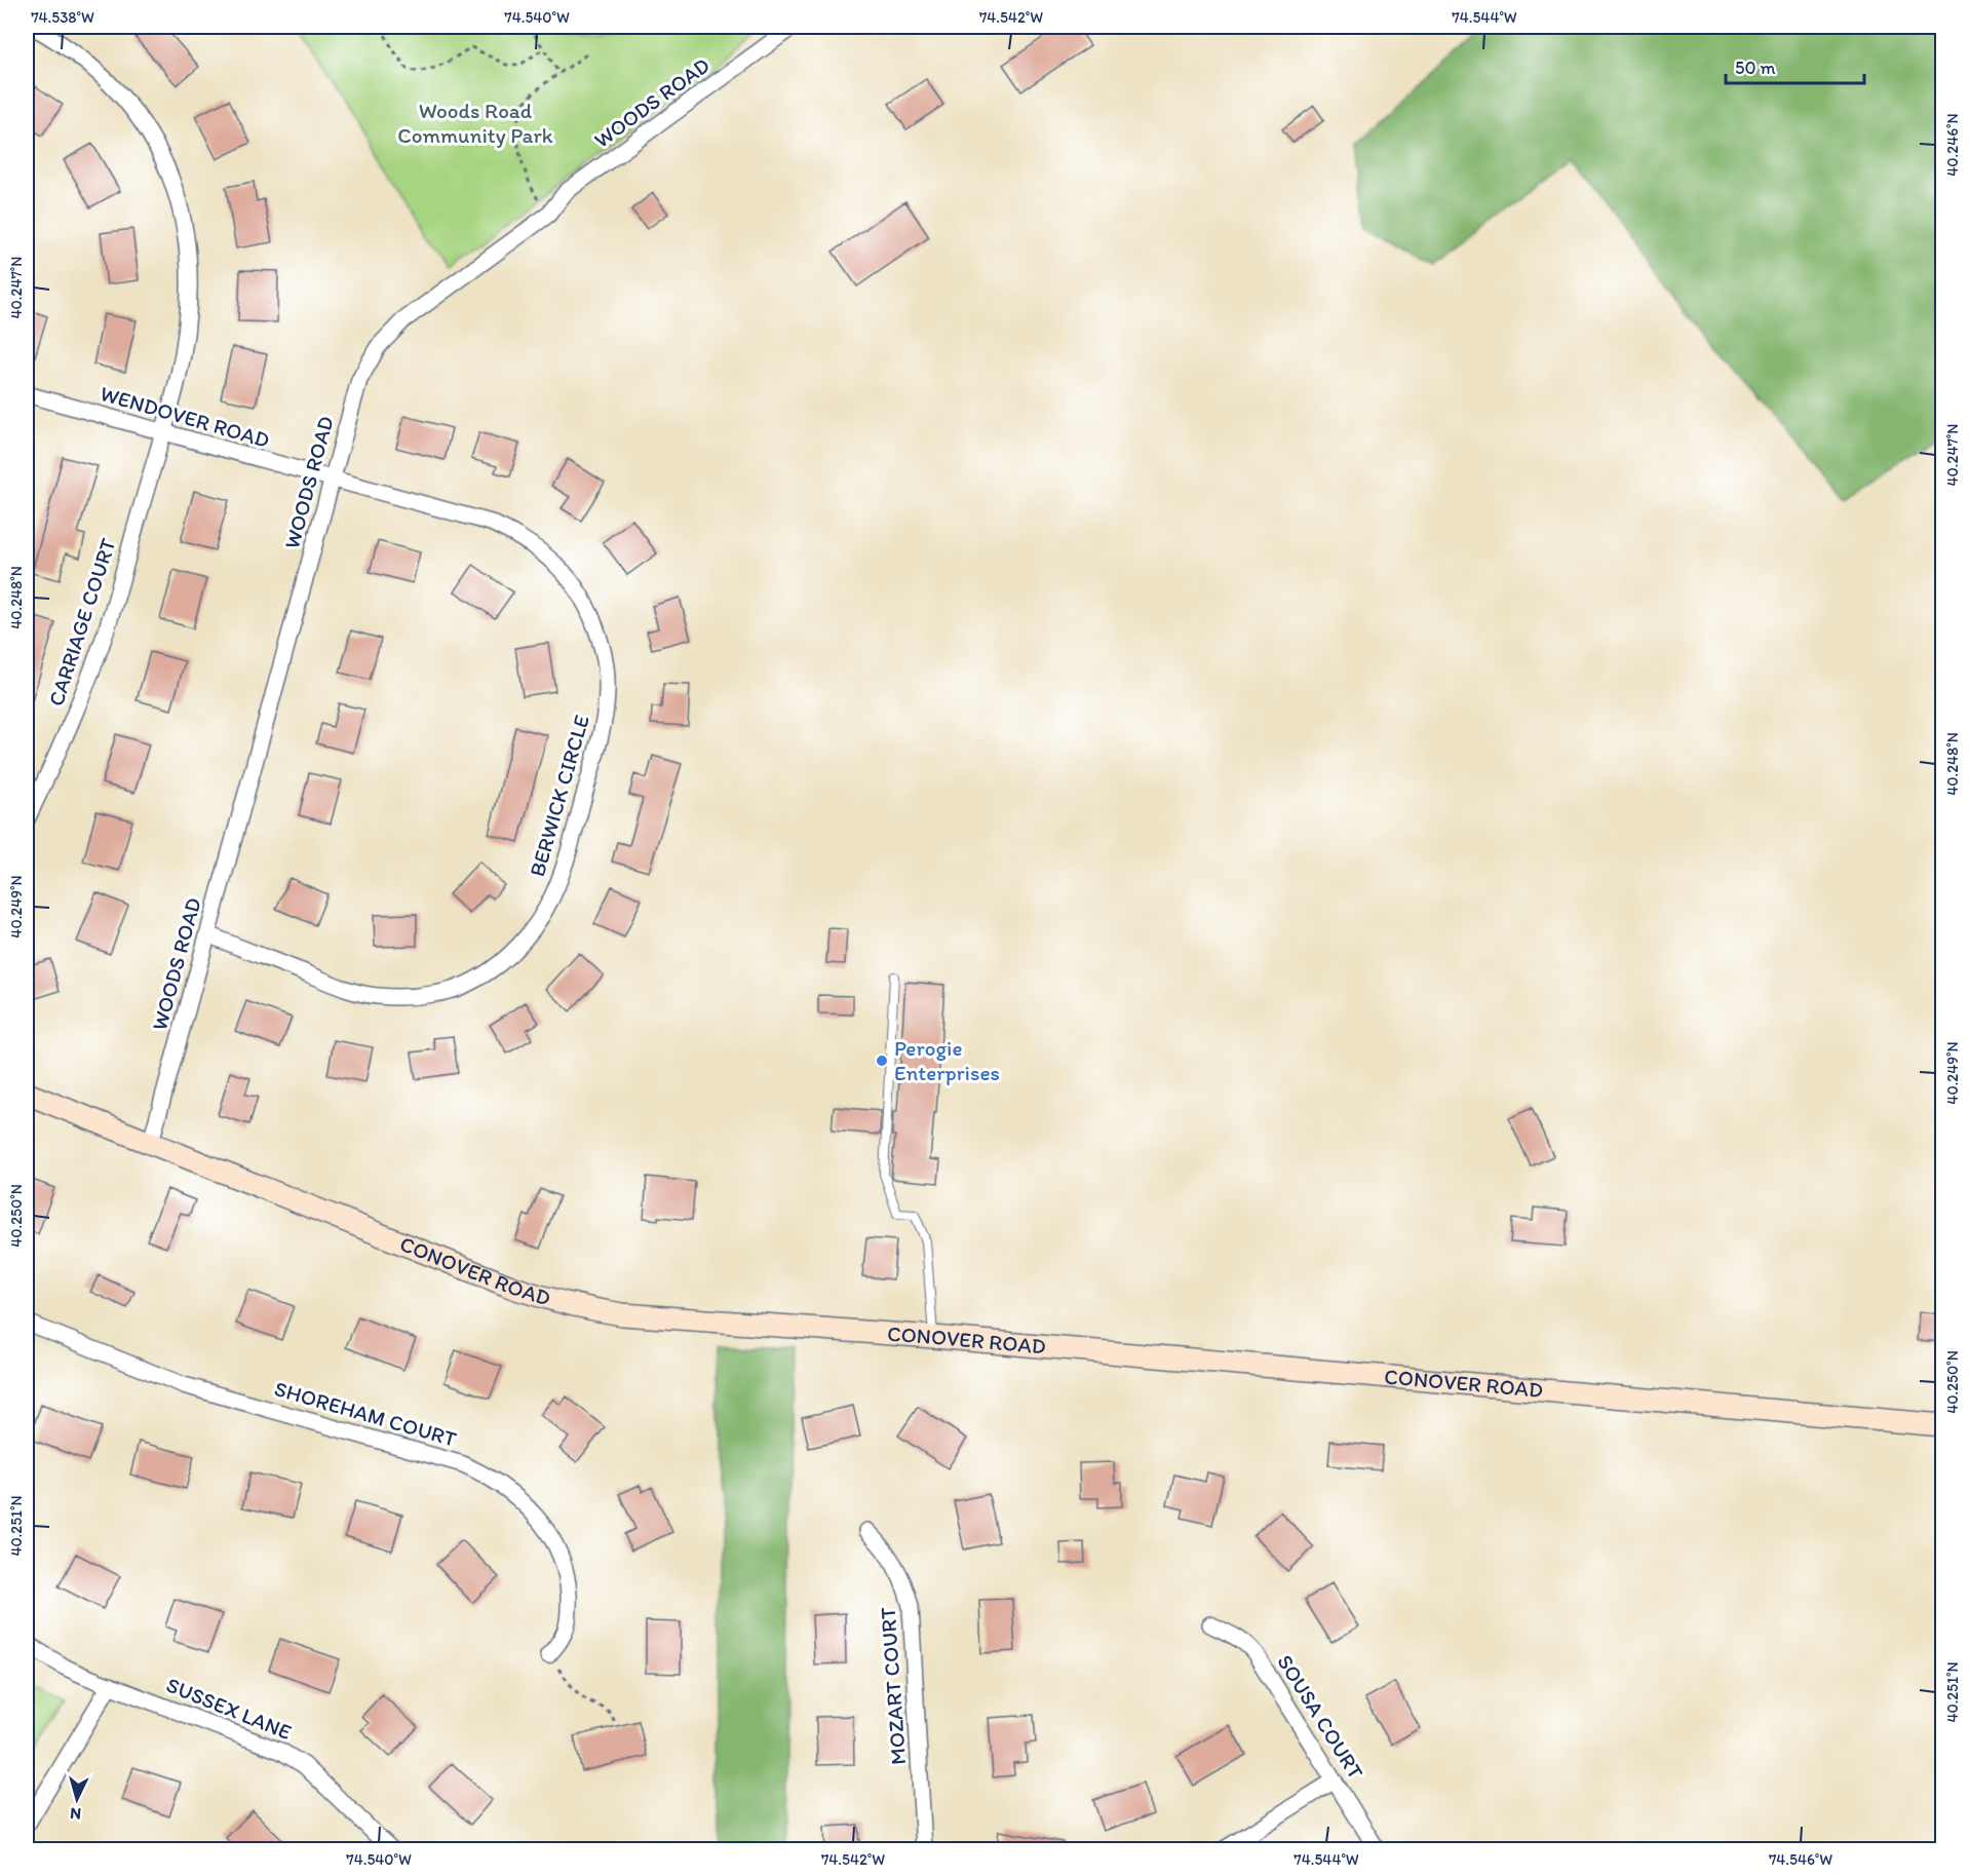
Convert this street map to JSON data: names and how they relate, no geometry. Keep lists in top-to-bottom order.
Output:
{
  "streets": {
    "street": [
      "WOODS ROAD",
      "WENDOVER ROAD",
      "CARRIAGE COURT",
      "BERWICK CIRCLE",
      "CONOVER ROAD",
      "SHOREHAM COURT",
      "MOZART COURT",
      "SUSSEX LANE",
      "SOUSA COURT"
    ]
  },
  "crossings": [
    ["WOODS ROAD", "WENDOVER ROAD"],
    ["WOODS ROAD", "BERWICK CIRCLE"],
    ["WOODS ROAD", "CONOVER ROAD"],
    ["WENDOVER ROAD", "CARRIAGE COURT"],
    ["WENDOVER ROAD", "BERWICK CIRCLE"]
  ],
  "parks": ["Woods Road Community Park"],
  "places": ["Perogie Enterprises"],
  "scale_bar": "50 m",
  "north": "bottom",
  "coordinates": [
    "74.538°W",
    "74.540°W",
    "74.542°W",
    "74.544°W",
    "40.246°N",
    "40.247°N",
    "40.248°N",
    "40.249°N",
    "40.250°N",
    "40.251°N",
    "74.546°W"
  ]
}
